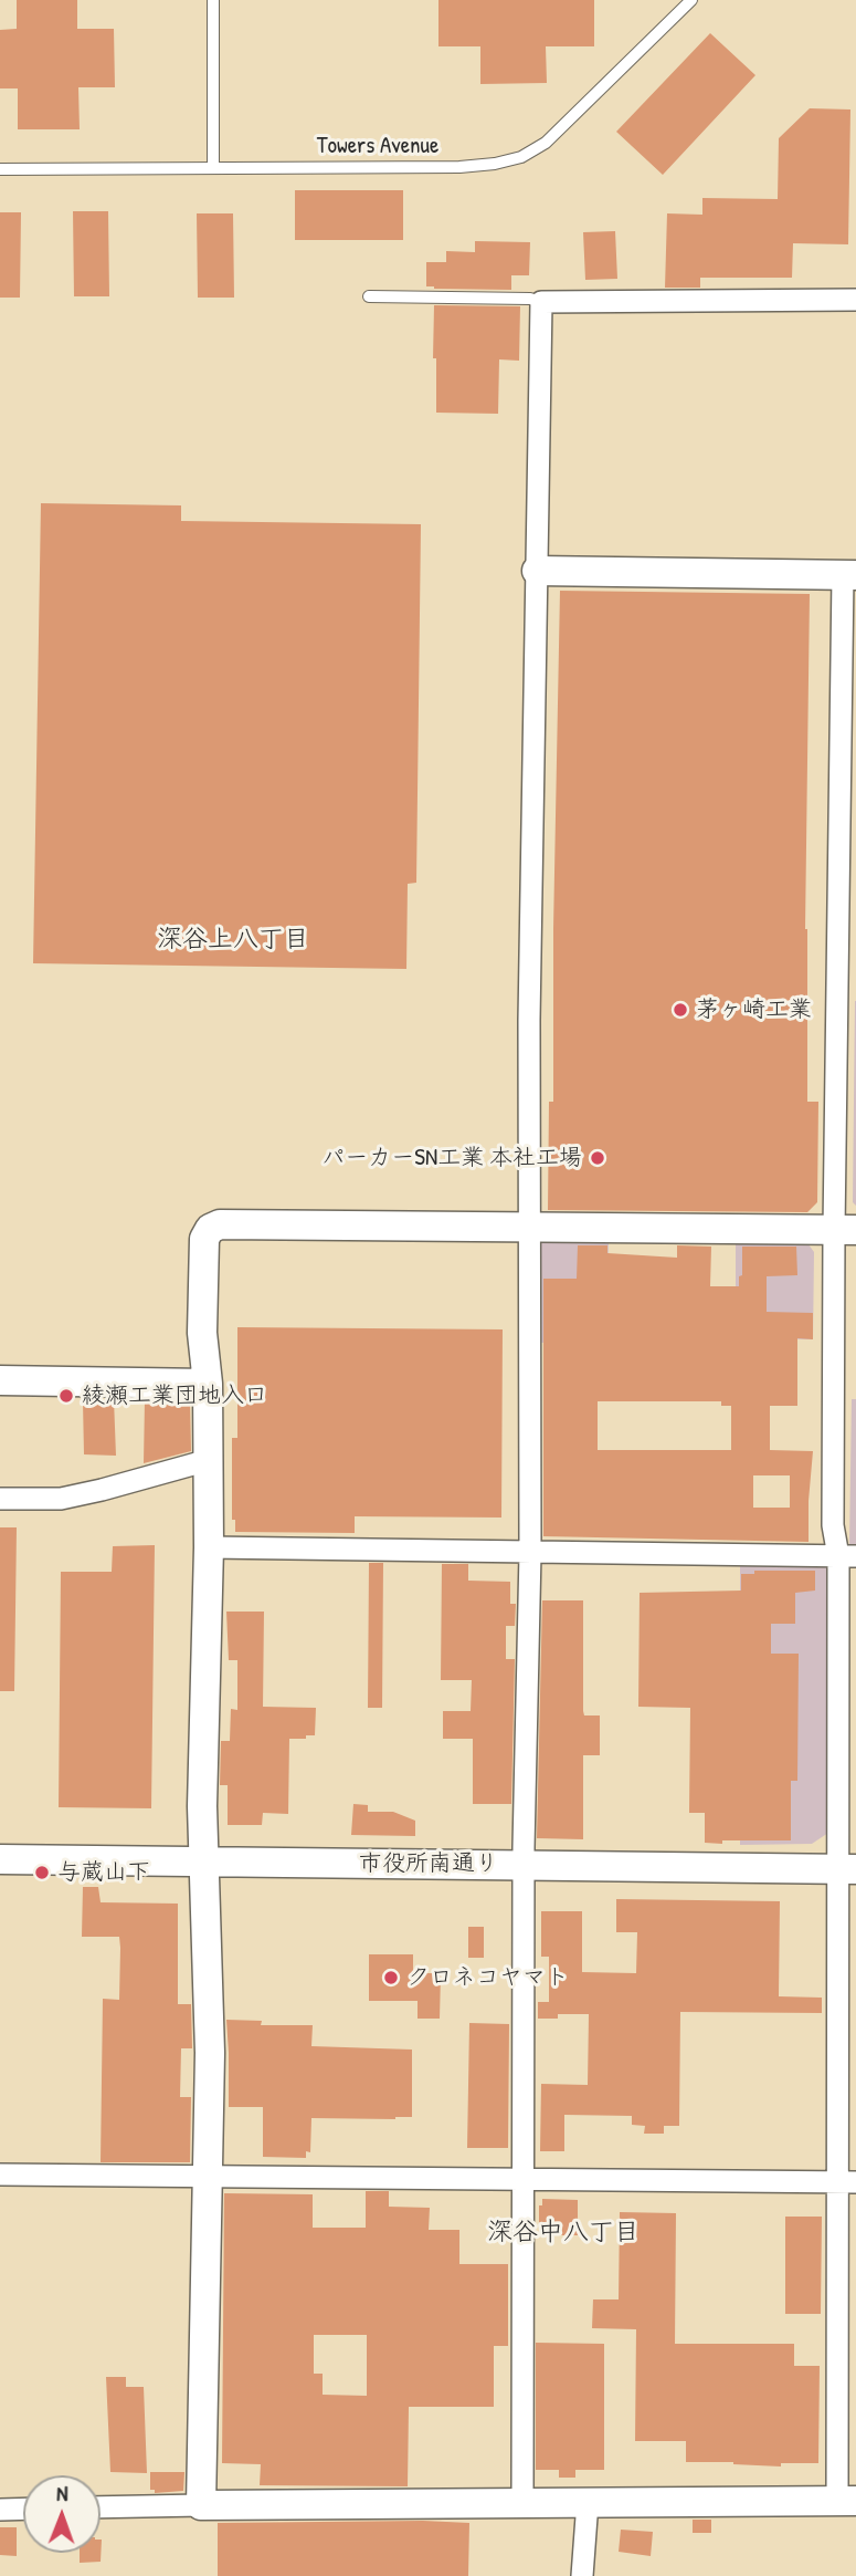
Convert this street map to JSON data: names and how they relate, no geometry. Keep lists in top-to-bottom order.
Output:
{
  "streets": {
    "street": ["市役所南通り"],
    "lane": ["Towers Avenue"]
  },
  "districts": ["深谷上八丁目", "深谷中八丁目"],
  "places": [
    "茅ヶ崎工業",
    "パーカーSN工業 本社工場",
    "綾瀬工業団地入口",
    "与蔵山下",
    "クロネコヤマト"
  ],
  "north": "top"
}
